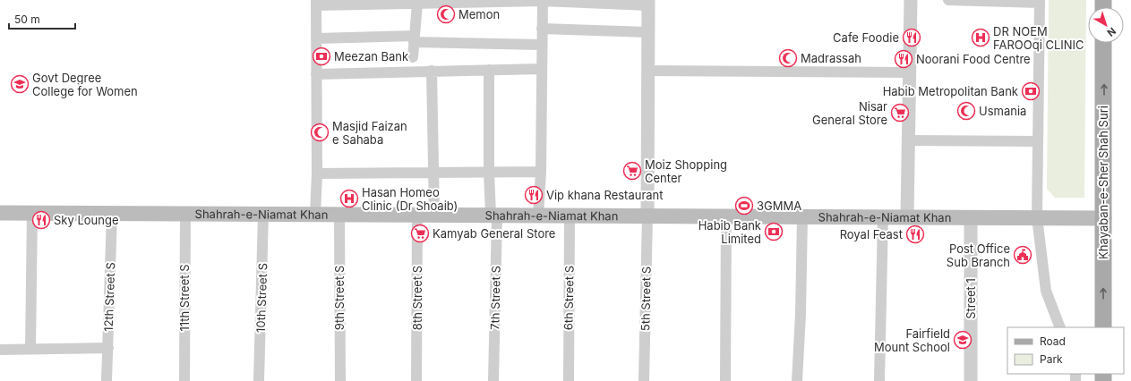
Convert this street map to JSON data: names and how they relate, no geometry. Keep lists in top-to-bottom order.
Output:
{
  "streets": {
    "main road": ["Khayaban-e-Sher Shah Suri", "Shahrah-e-Niamat Khan"],
    "street": [
      "12th Street S",
      "11th Street S",
      "10th Street S",
      "9th Street S",
      "8th Street S",
      "7th Street S",
      "6th Street S",
      "5th Street S",
      "Street 1"
    ]
  },
  "crossings": [
    ["Khayaban-e-Sher Shah Suri", "Shahrah-e-Niamat Khan"],
    ["Shahrah-e-Niamat Khan", "12th Street S"],
    ["Shahrah-e-Niamat Khan", "11th Street S"],
    ["Shahrah-e-Niamat Khan", "10th Street S"],
    ["Shahrah-e-Niamat Khan", "9th Street S"],
    ["Shahrah-e-Niamat Khan", "8th Street S"],
    ["Shahrah-e-Niamat Khan", "7th Street S"],
    ["Shahrah-e-Niamat Khan", "6th Street S"],
    ["Shahrah-e-Niamat Khan", "5th Street S"],
    ["Shahrah-e-Niamat Khan", "Street 1"]
  ],
  "one_way": ["Khayaban-e-Sher Shah Suri"],
  "places": {
    "mosque": [
      "Memon",
      "Madrassah",
      "Usmania",
      "Masjid Faizan e Sahaba"
    ],
    "restaurant": [
      "Cafe Foodie",
      "Noorani Food Centre",
      "Vip khana Restaurant",
      "Sky Lounge",
      "Royal Feast"
    ],
    "hospital": ["DR NOEM FAROOqi CLINIC", "Hasan Homeo Clinic (Dr Shoaib)"],
    "bank": ["Meezan Bank", "Habib Metropolitan Bank", "Habib Bank Limited"],
    "school or university": ["Govt Degree College for Women", "Fairfield Mount School"],
    "supermarket": ["Nisar General Store", "Moiz Shopping Center", "Kamyab General Store"],
    "sports": ["3GMMA"],
    "public building": ["Post Office Sub Branch"]
  },
  "legend": ["Road", "Park"],
  "scale_bar": "50 m",
  "north": "bottom right"
}
